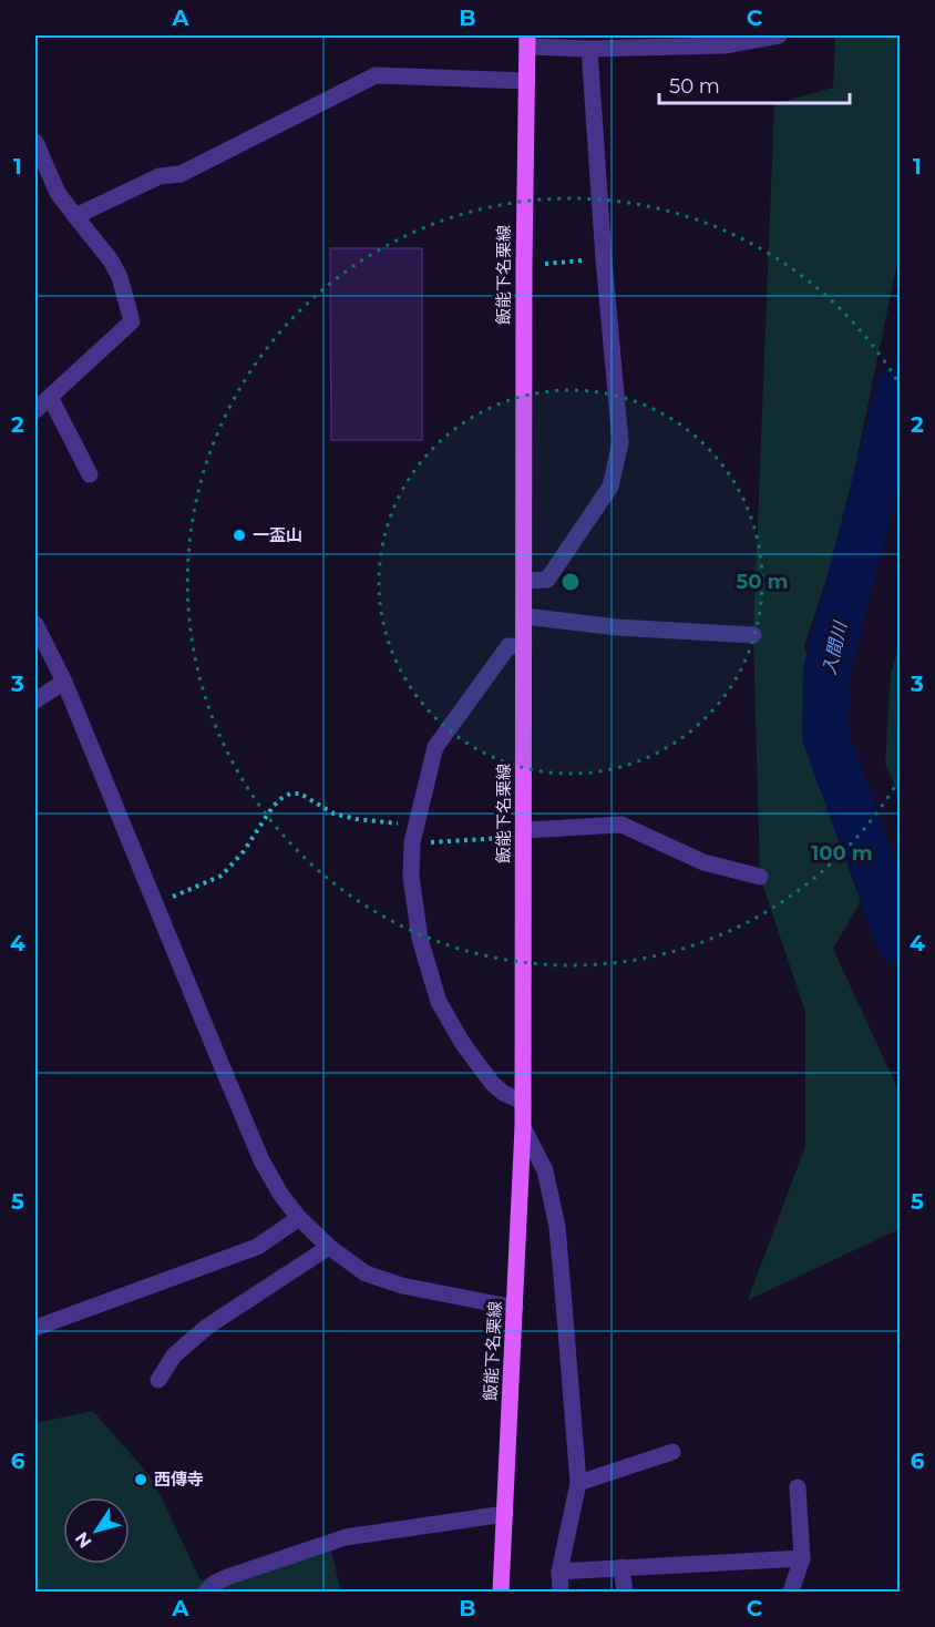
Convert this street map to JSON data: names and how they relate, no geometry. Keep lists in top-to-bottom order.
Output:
{
  "streets": {
    "main road": ["飯能下名栗線"]
  },
  "water": ["入間川"],
  "places": ["一盃山", "西傳寺"],
  "scale_bar": "50 m",
  "north": "bottom left",
  "grid": {
    "columns": ["A", "B", "C"],
    "rows": [
      "1",
      "2",
      "3",
      "4",
      "5",
      "6"
    ]
  },
  "rings": ["50 m", "100 m"]
}
